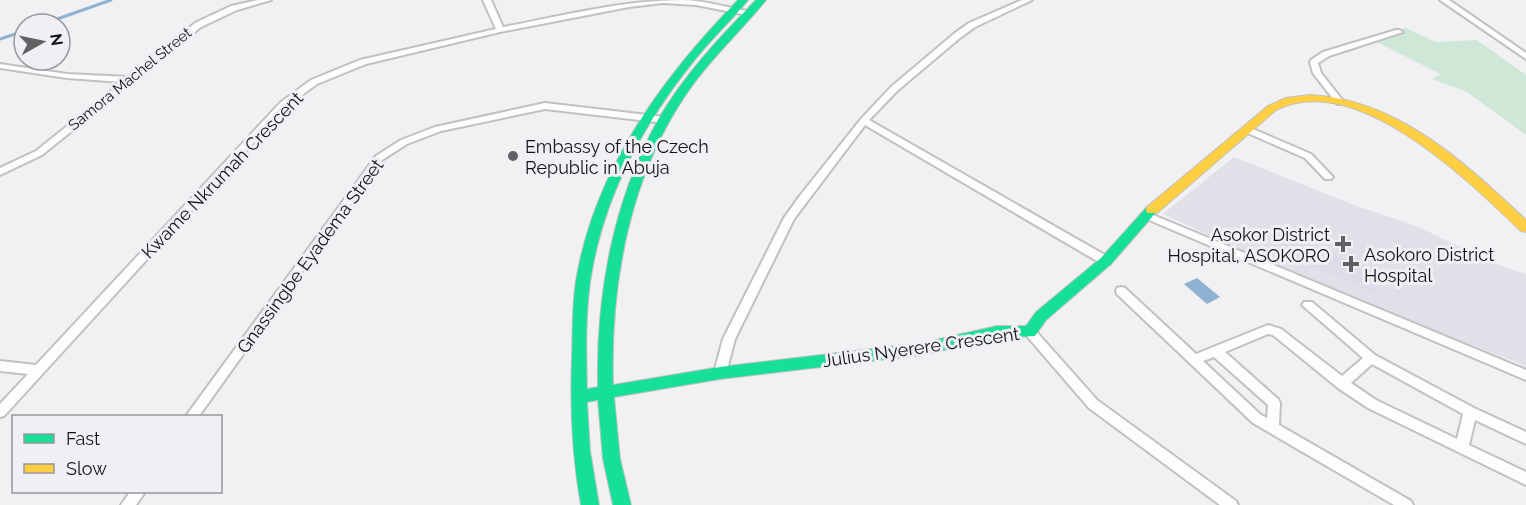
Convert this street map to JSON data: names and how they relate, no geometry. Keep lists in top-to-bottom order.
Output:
{
  "streets": {
    "main road": ["Julius Nyerere Crescent"],
    "street": ["Samora Machel Street", "Kwame Nkrumah Crescent", "Gnassingbe Eyadema Street"]
  },
  "places": {
    "other": ["Embassy of the Czech Republic in Abuja"],
    "health": ["Asokor District Hospital, ASOKORO", "Asokoro District Hospital"]
  },
  "legend": ["Fast", "Slow"],
  "north": "right"
}
